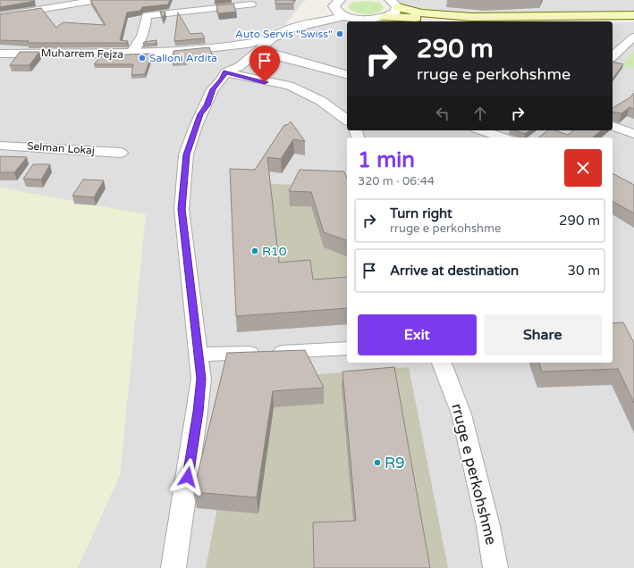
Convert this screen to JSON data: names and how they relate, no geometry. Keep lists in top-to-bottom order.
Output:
{
  "streets": {
    "street": ["Muharrem Fejza", "Selman Lokaj", "rruge e perkohshme"]
  },
  "places": [
    "Auto Servis \"Swiss\"",
    "Salloni Ardita",
    "R10",
    "R9"
  ],
  "page": {
    "turn": ["290 m", "rruge e perkohshme"],
    "heading": ["1 min", "320 m · 06:44"],
    "list": [
      {
        "name": "Turn right",
        "note": "rruge e perkohshme",
        "value": "290 m"
      },
      {
        "name": "Arrive at destination",
        "value": "30 m"
      }
    ],
    "buttons": ["Exit", "Share"]
  }
}
